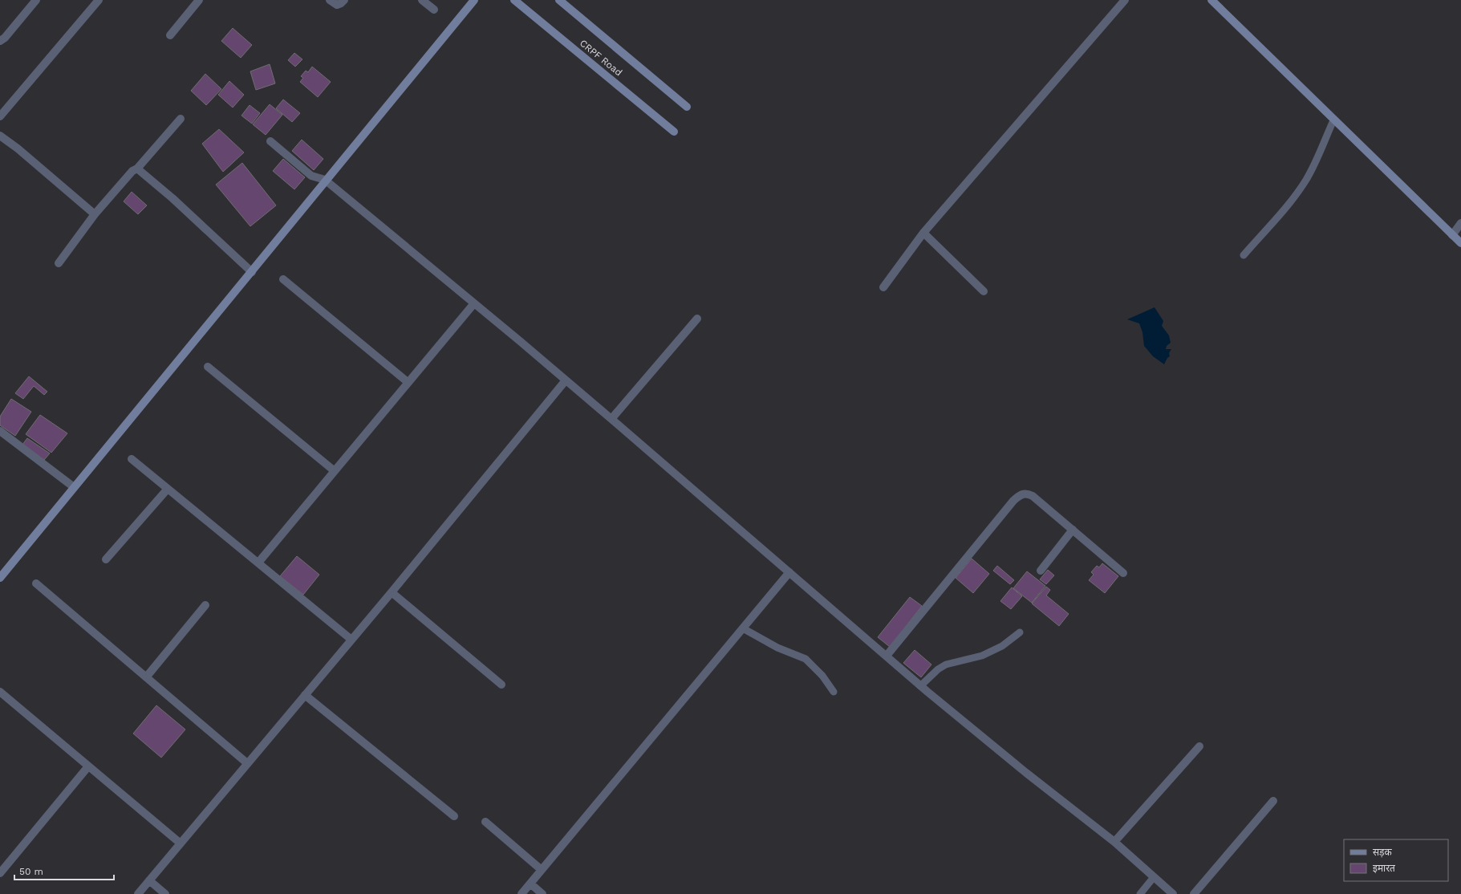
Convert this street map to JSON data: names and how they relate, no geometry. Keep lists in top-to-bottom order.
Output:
{
  "streets": {
    "street": ["CRPF Road"]
  },
  "legend": ["सड़क", "इमारत"],
  "scale_bar": "50 m"
}
